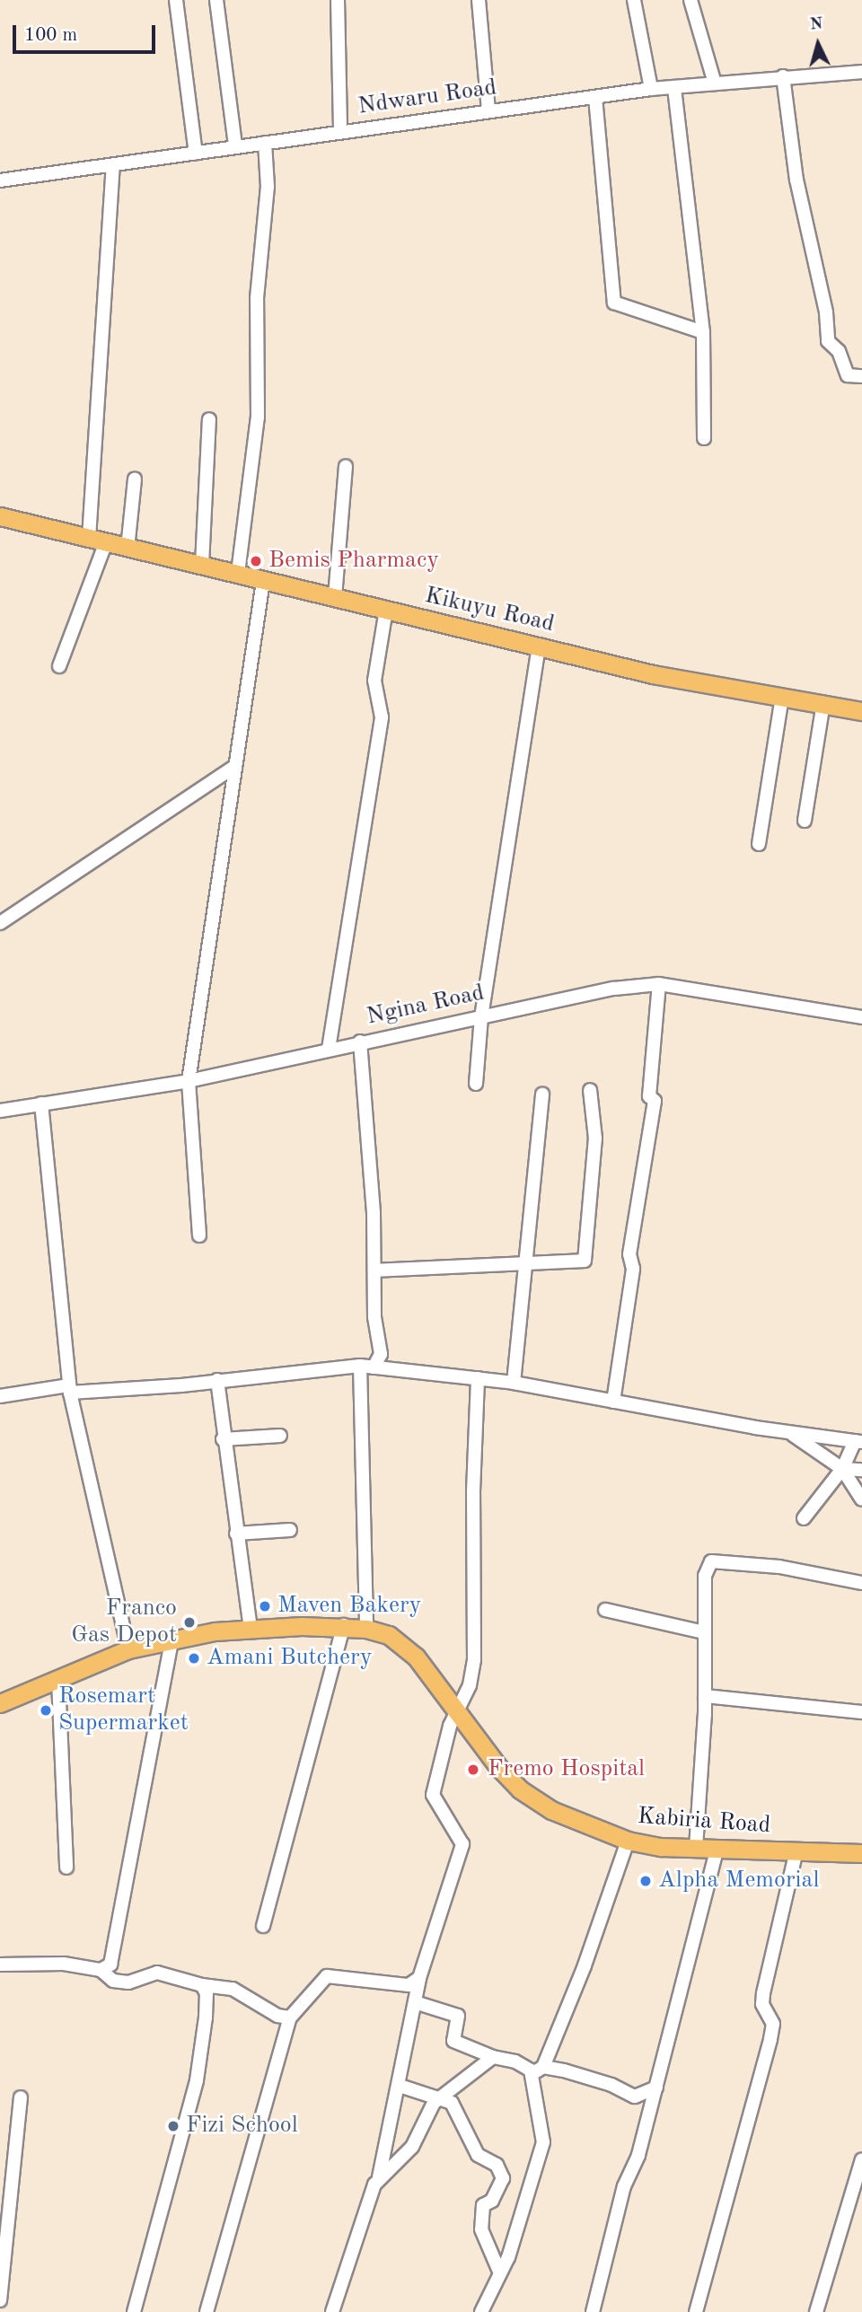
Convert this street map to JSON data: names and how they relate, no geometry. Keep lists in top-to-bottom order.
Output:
{
  "streets": {
    "main road": ["Kikuyu Road", "Kabiria Road"],
    "street": ["Ndwaru Road", "Ngina Road"]
  },
  "places": [
    "Bemis Pharmacy",
    "Maven Bakery",
    "Franco Gas Depot",
    "Amani Butchery",
    "Rosemart Supermarket",
    "Fremo Hospital",
    "Alpha Memorial",
    "Fizi School"
  ],
  "scale_bar": "100 m",
  "north": "top"
}
